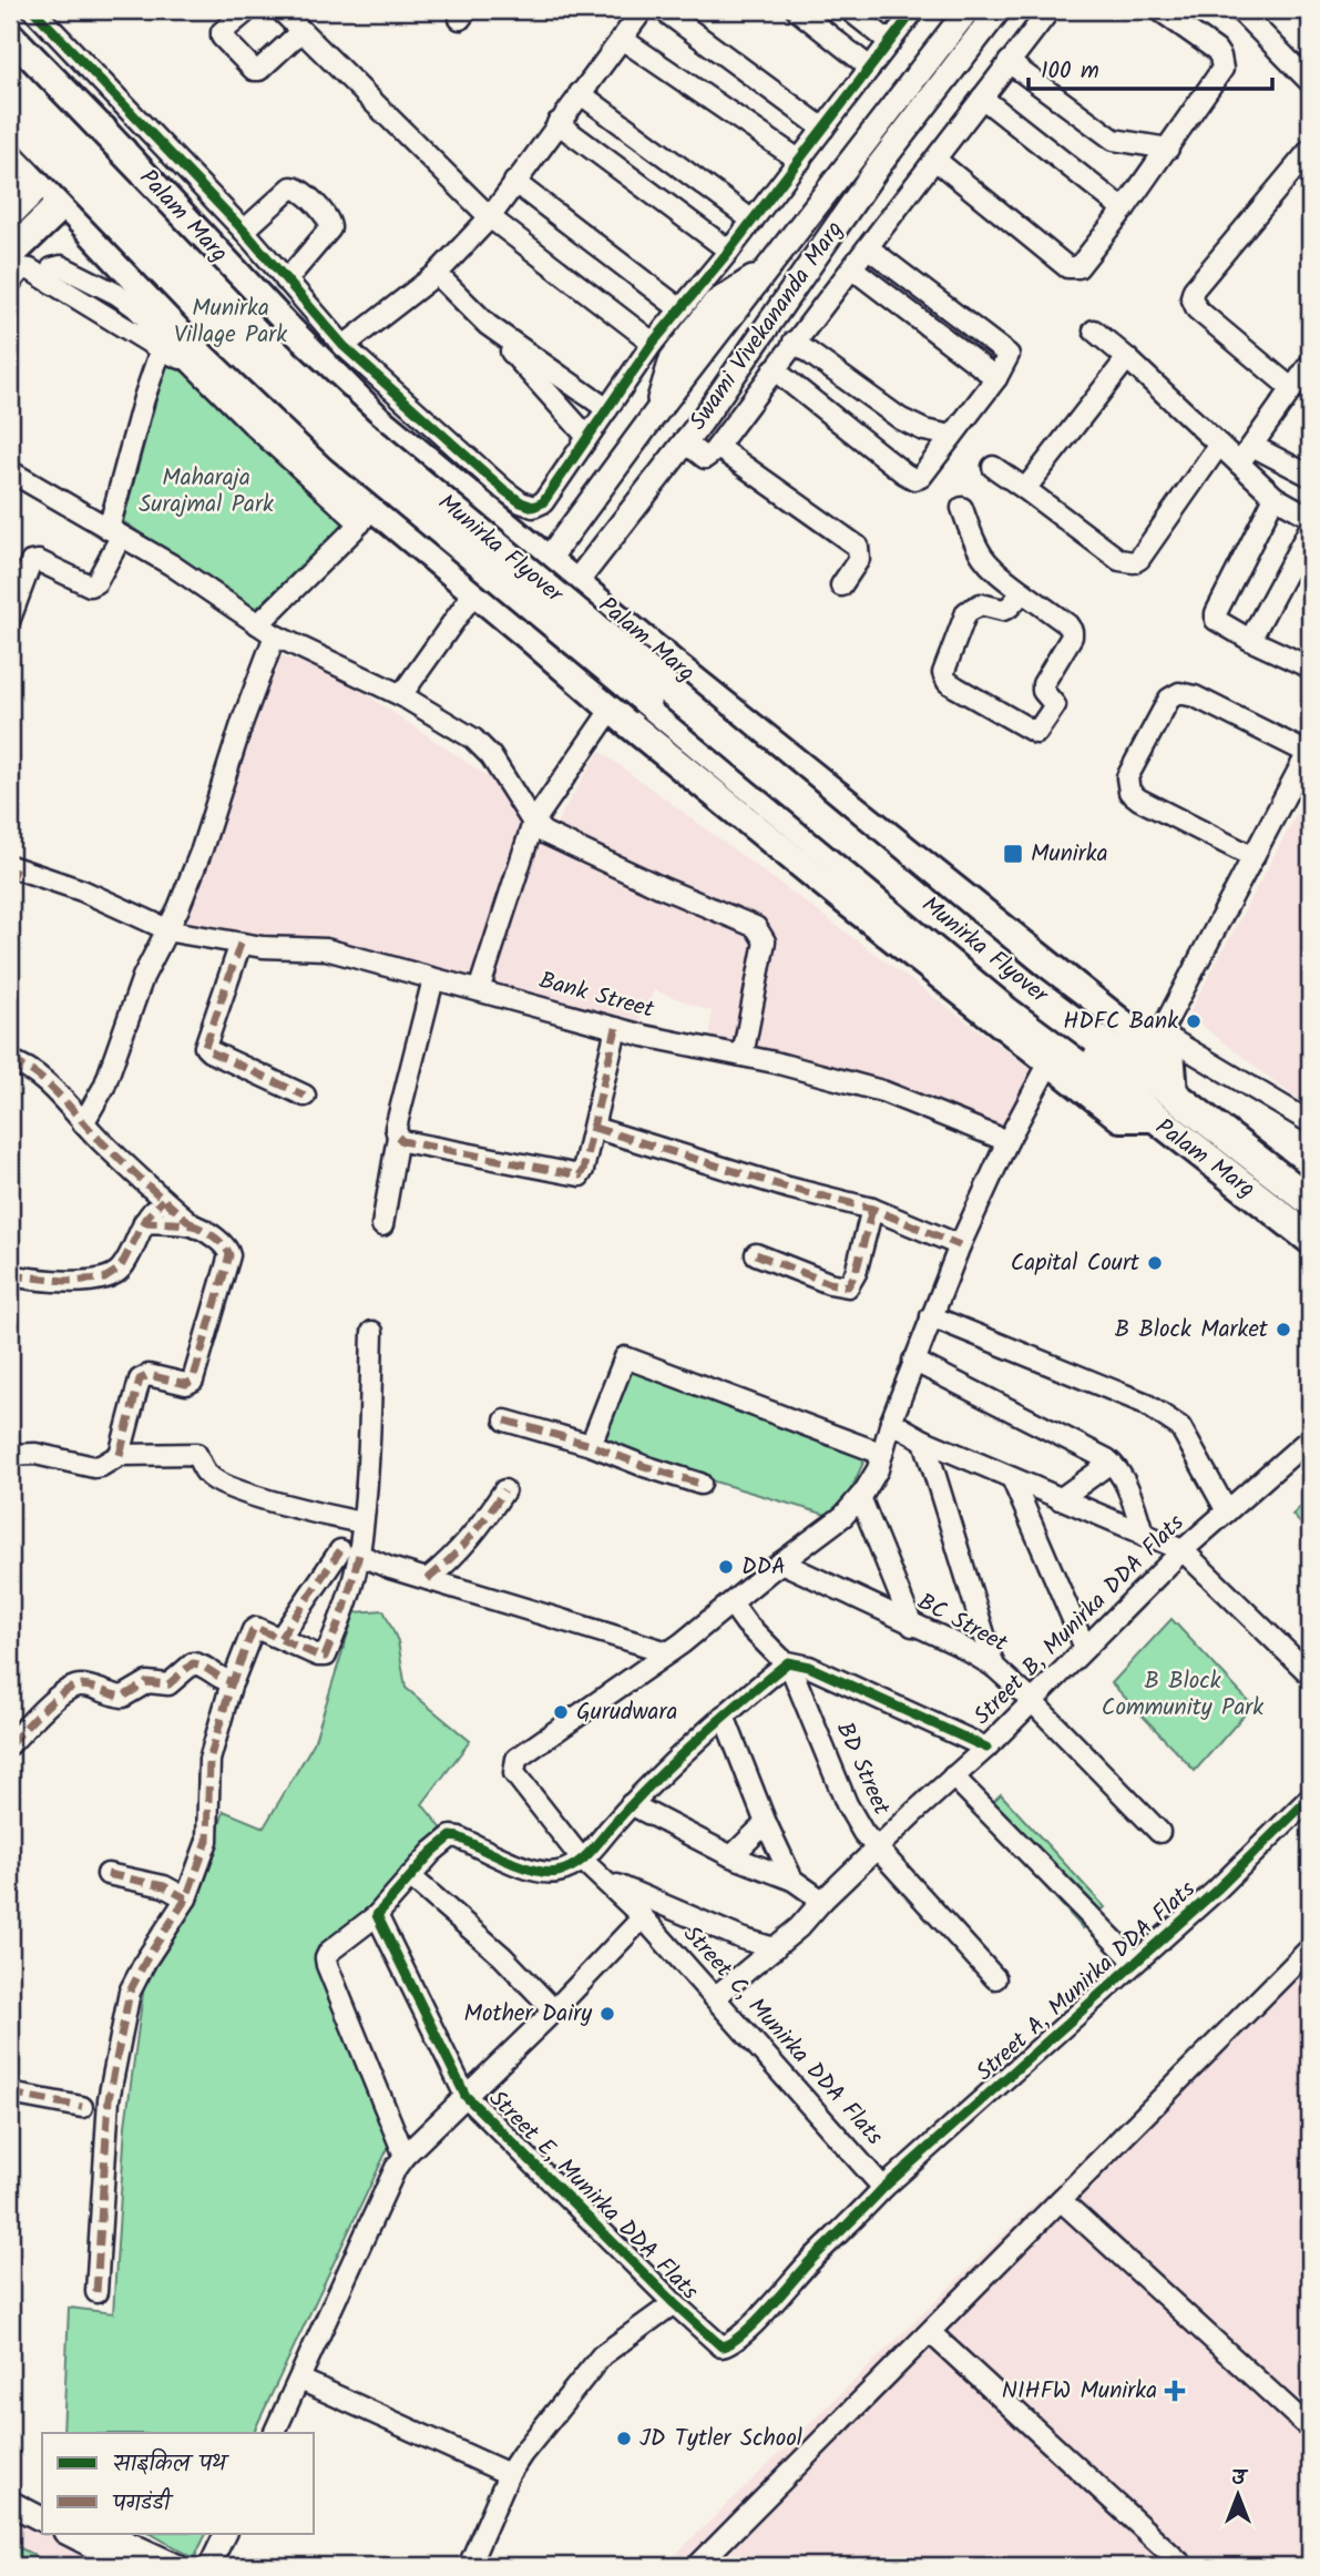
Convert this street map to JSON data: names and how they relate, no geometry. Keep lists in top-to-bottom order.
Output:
{
  "streets": {
    "main road": ["Palam Marg", "Munirka Flyover"],
    "street": [
      "Swami Vivekananda Marg",
      "Bank Street",
      "Street B, Munirka DDA Flats",
      "BC Street",
      "BD Street",
      "Street A, Munirka DDA Flats",
      "Street C, Munirka DDA Flats",
      "Street E, Munirka DDA Flats"
    ]
  },
  "crossings": [
    ["Palam Marg", "Swami Vivekananda Marg"],
    ["Palam Marg", "Munirka Flyover"],
    ["Munirka Flyover", "Street C, Munirka DDA Flats"],
    ["Bank Street", "Street C, Munirka DDA Flats"],
    ["Street B, Munirka DDA Flats", "BC Street"],
    ["Street B, Munirka DDA Flats", "BD Street"],
    ["Street B, Munirka DDA Flats", "Street C, Munirka DDA Flats"],
    ["BC Street", "Street C, Munirka DDA Flats"],
    ["BD Street", "Street C, Munirka DDA Flats"],
    ["Street A, Munirka DDA Flats", "Street C, Munirka DDA Flats"],
    ["Street A, Munirka DDA Flats", "Street E, Munirka DDA Flats"],
    ["Street C, Munirka DDA Flats", "Street E, Munirka DDA Flats"]
  ],
  "parks": ["Munirka Village Park", "Maharaja Surajmal Park", "B Block Community Park"],
  "places": {
    "transit": ["Munirka"],
    "other": [
      "HDFC Bank",
      "Capital Court",
      "B Block Market",
      "DDA",
      "Gurudwara",
      "Mother Dairy",
      "JD Tytler School"
    ],
    "health": ["NIHFW Munirka"]
  },
  "legend": ["साइकिल पथ", "पगडंडी"],
  "scale_bar": "100 m",
  "north": "top"
}
